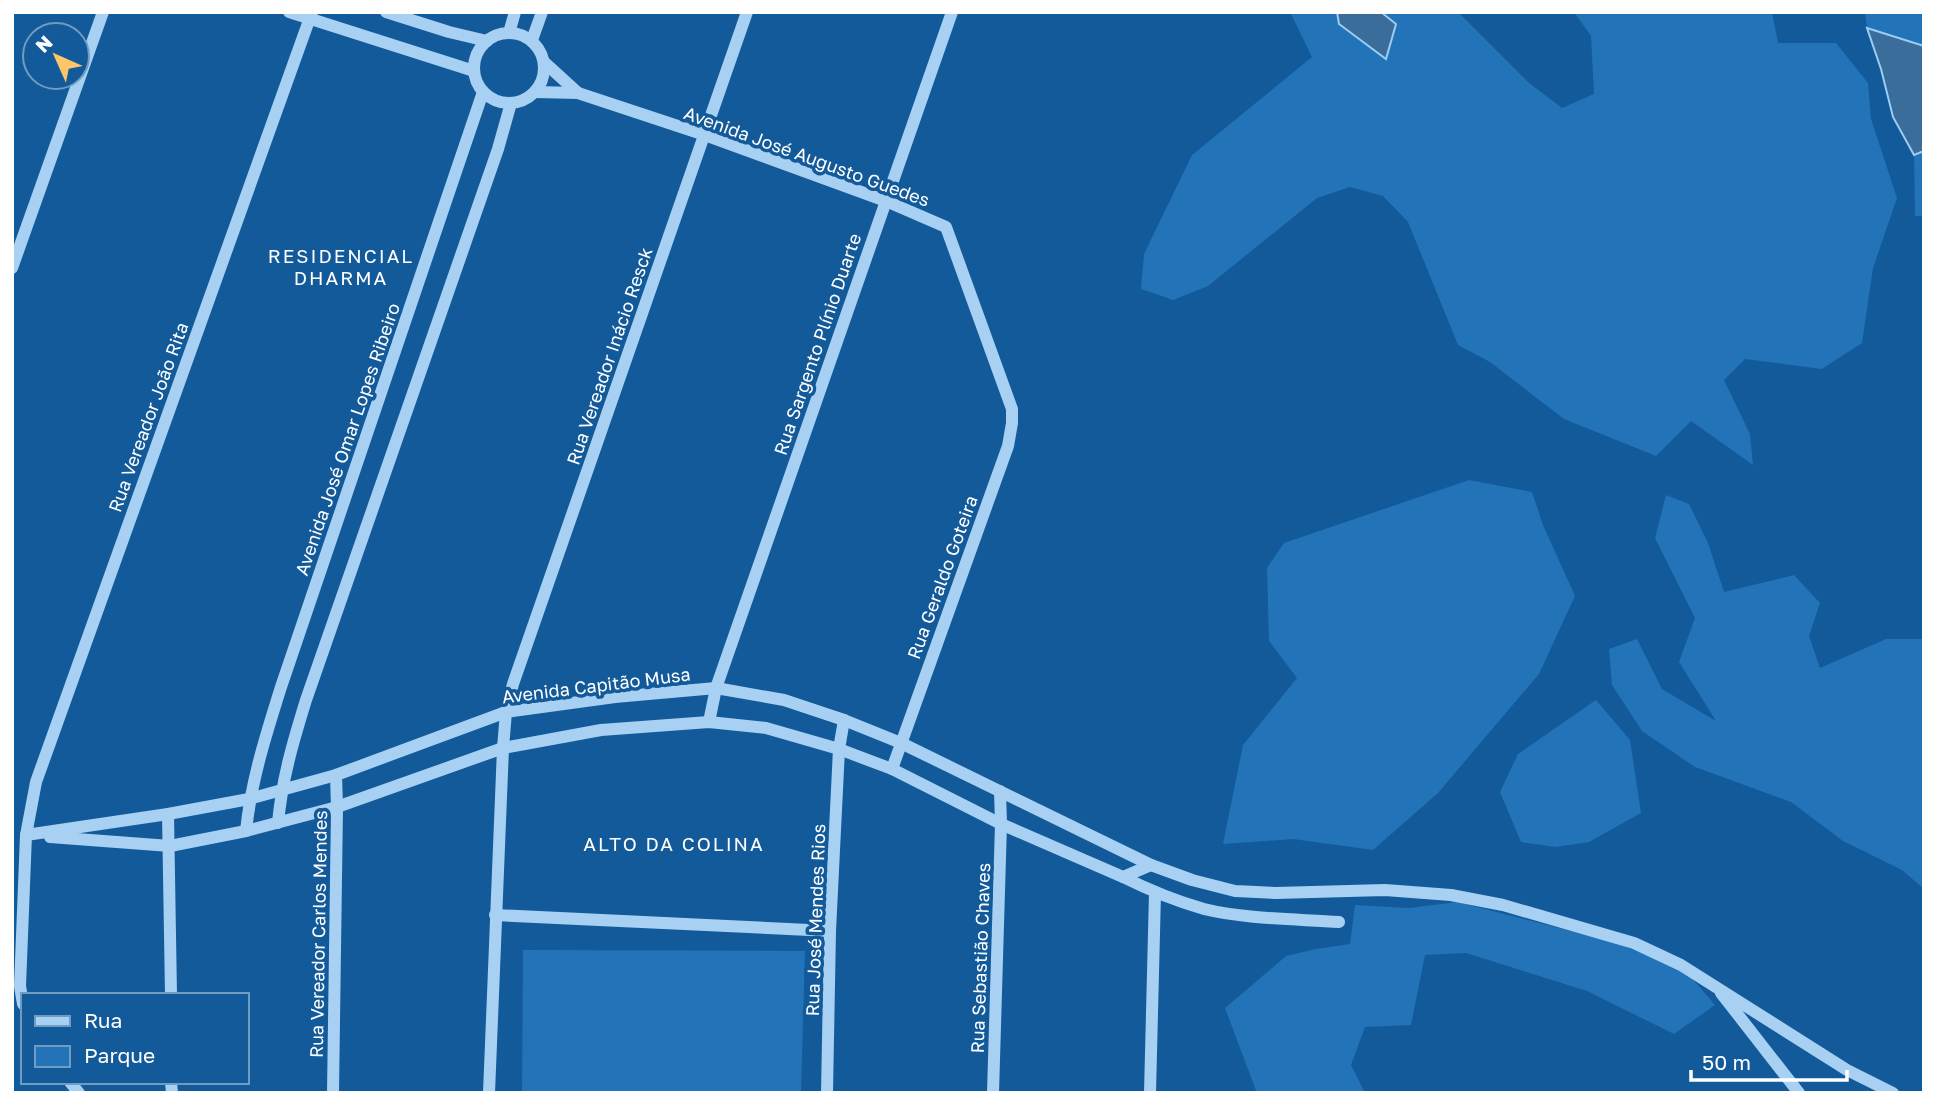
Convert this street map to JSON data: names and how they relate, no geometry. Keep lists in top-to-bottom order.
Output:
{
  "streets": {
    "street": [
      "Avenida José Augusto Guedes",
      "Rua Sargento Plínio Duarte",
      "Rua Vereador Inácio Resck",
      "Rua Vereador João Rita",
      "Avenida José Omar Lopes Ribeiro",
      "Rua Geraldo Goteira",
      "Avenida Capitão Musa",
      "Rua José Mendes Rios",
      "Rua Vereador Carlos Mendes",
      "Rua Sebastião Chaves"
    ]
  },
  "crossings": [
    ["Avenida José Augusto Guedes", "Rua Sargento Plínio Duarte"],
    ["Avenida José Augusto Guedes", "Rua Vereador Inácio Resck"],
    ["Avenida José Augusto Guedes", "Avenida José Omar Lopes Ribeiro"],
    ["Avenida José Augusto Guedes", "Rua Geraldo Goteira"],
    ["Rua Sargento Plínio Duarte", "Avenida Capitão Musa"],
    ["Rua Vereador Inácio Resck", "Avenida Capitão Musa"],
    ["Rua Vereador João Rita", "Avenida Capitão Musa"],
    ["Avenida José Omar Lopes Ribeiro", "Avenida Capitão Musa"],
    ["Rua Geraldo Goteira", "Avenida Capitão Musa"],
    ["Avenida Capitão Musa", "Rua José Mendes Rios"],
    ["Avenida Capitão Musa", "Rua Vereador Carlos Mendes"],
    ["Avenida Capitão Musa", "Rua Sebastião Chaves"]
  ],
  "districts": ["RESIDENCIAL DHARMA", "ALTO DA COLINA"],
  "legend": ["Rua", "Parque"],
  "scale_bar": "50 m",
  "north": "top left"
}
